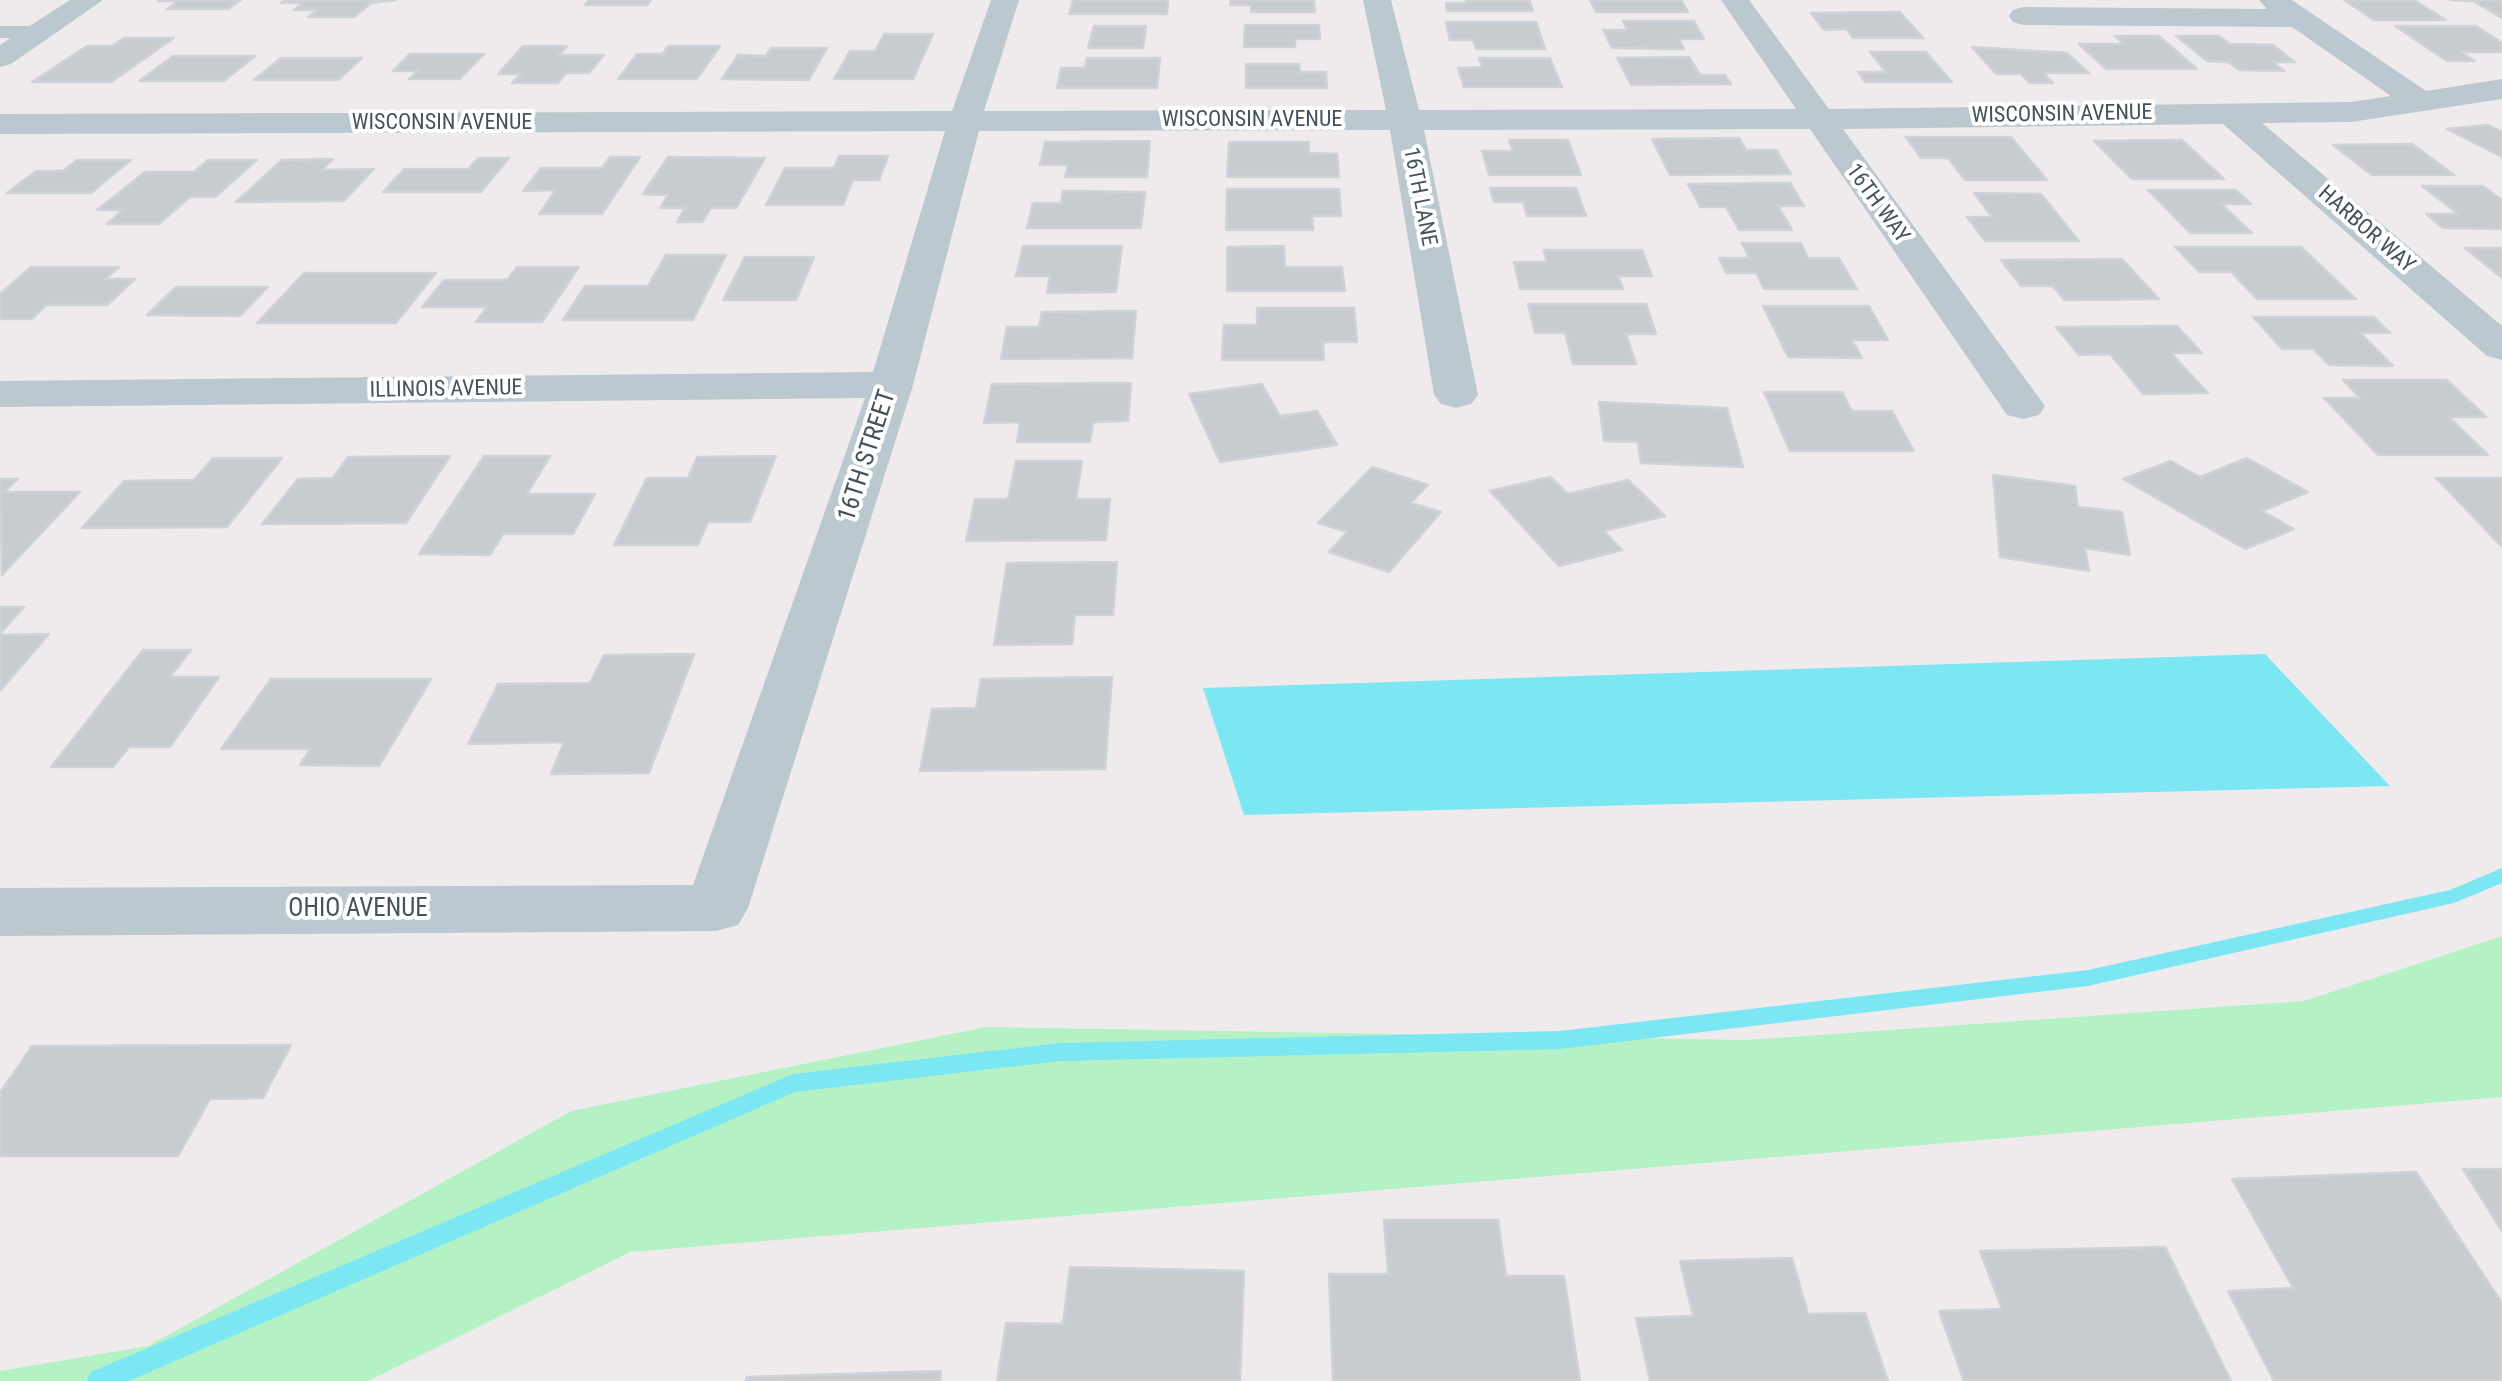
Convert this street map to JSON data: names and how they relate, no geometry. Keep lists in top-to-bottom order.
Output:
{
  "streets": {
    "street": [
      "WISCONSIN AVENUE",
      "16TH LANE",
      "16TH WAY",
      "HARBOR WAY",
      "ILLINOIS AVENUE",
      "16TH STREET",
      "OHIO AVENUE"
    ]
  },
  "crossings": [
    ["WISCONSIN AVENUE", "16TH LANE"],
    ["WISCONSIN AVENUE", "16TH WAY"],
    ["WISCONSIN AVENUE", "HARBOR WAY"],
    ["WISCONSIN AVENUE", "16TH STREET"],
    ["ILLINOIS AVENUE", "16TH STREET"],
    ["16TH STREET", "OHIO AVENUE"]
  ]
}
